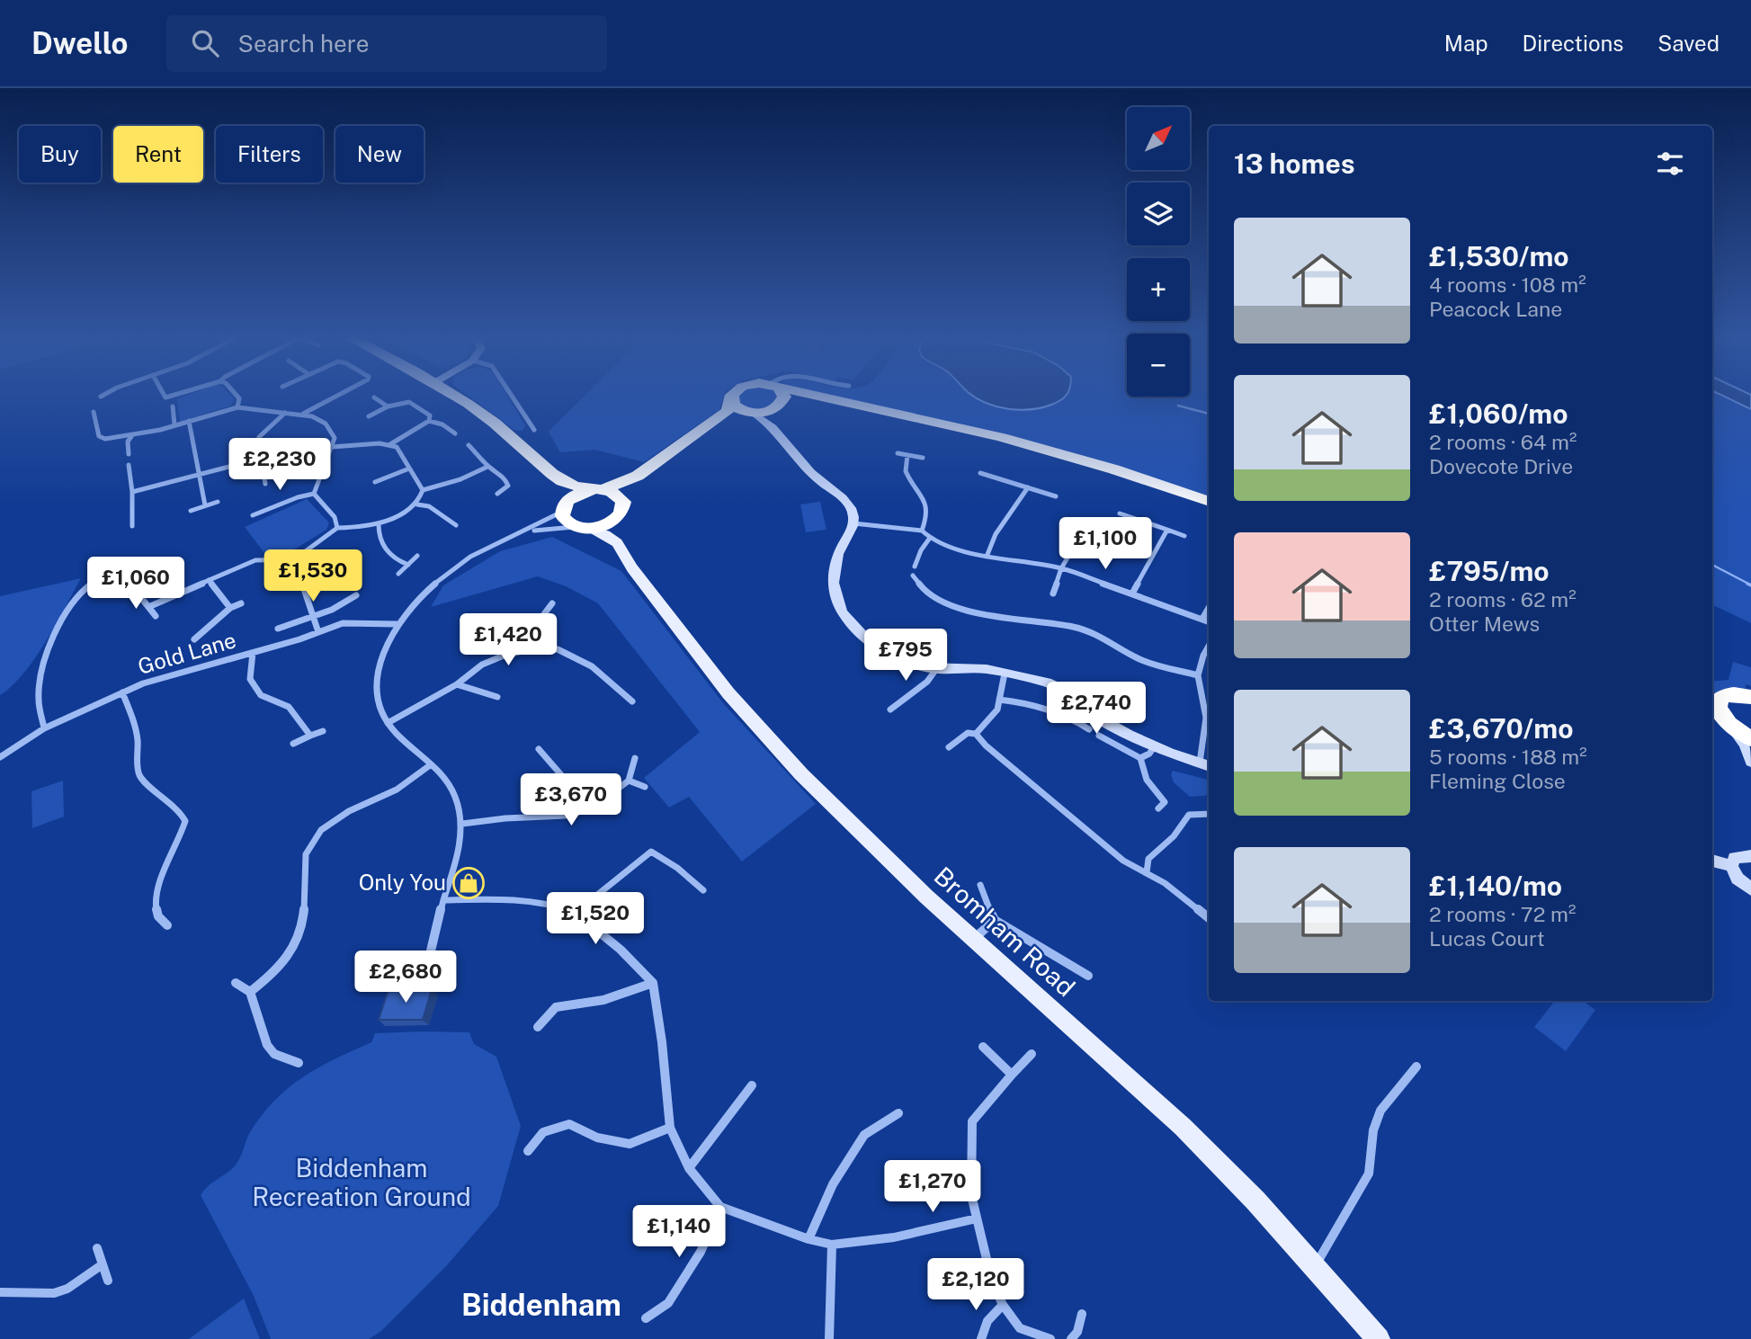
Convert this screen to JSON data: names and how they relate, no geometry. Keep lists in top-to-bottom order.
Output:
{
  "streets": {
    "main road": ["Bromham Road"],
    "street": ["Gold Lane"]
  },
  "districts": ["Biddenham"],
  "parks": ["Biddenham Recreation Ground"],
  "places": {
    "shop": ["Only You"]
  },
  "north": "top right",
  "page": {
    "header": "Dwello",
    "search": "Search here",
    "nav": ["Map", "Directions", "Saved"],
    "map_buttons": ["+", "−"],
    "chip": [
      "Buy",
      "Rent",
      "Filters",
      "New"
    ],
    "heading": "13 homes",
    "list": [
      {
        "name": "£1,530/mo",
        "note": "4 rooms · 108 m² · Peacock Lane"
      },
      {
        "name": "£1,060/mo",
        "note": "2 rooms · 64 m² · Dovecote Drive"
      },
      {
        "name": "£795/mo",
        "note": "2 rooms · 62 m² · Otter Mews"
      },
      {
        "name": "£3,670/mo",
        "note": "5 rooms · 188 m² · Fleming Close"
      },
      {
        "name": "£1,140/mo",
        "note": "2 rooms · 72 m² · Lucas Court"
      }
    ],
    "price": [
      "£2,230",
      "£1,100",
      "£1,530",
      "£1,060",
      "£1,420",
      "£795",
      "£2,740",
      "£3,670",
      "£1,520",
      "£2,680",
      "£1,270",
      "£1,140",
      "£2,120"
    ]
  }
}
